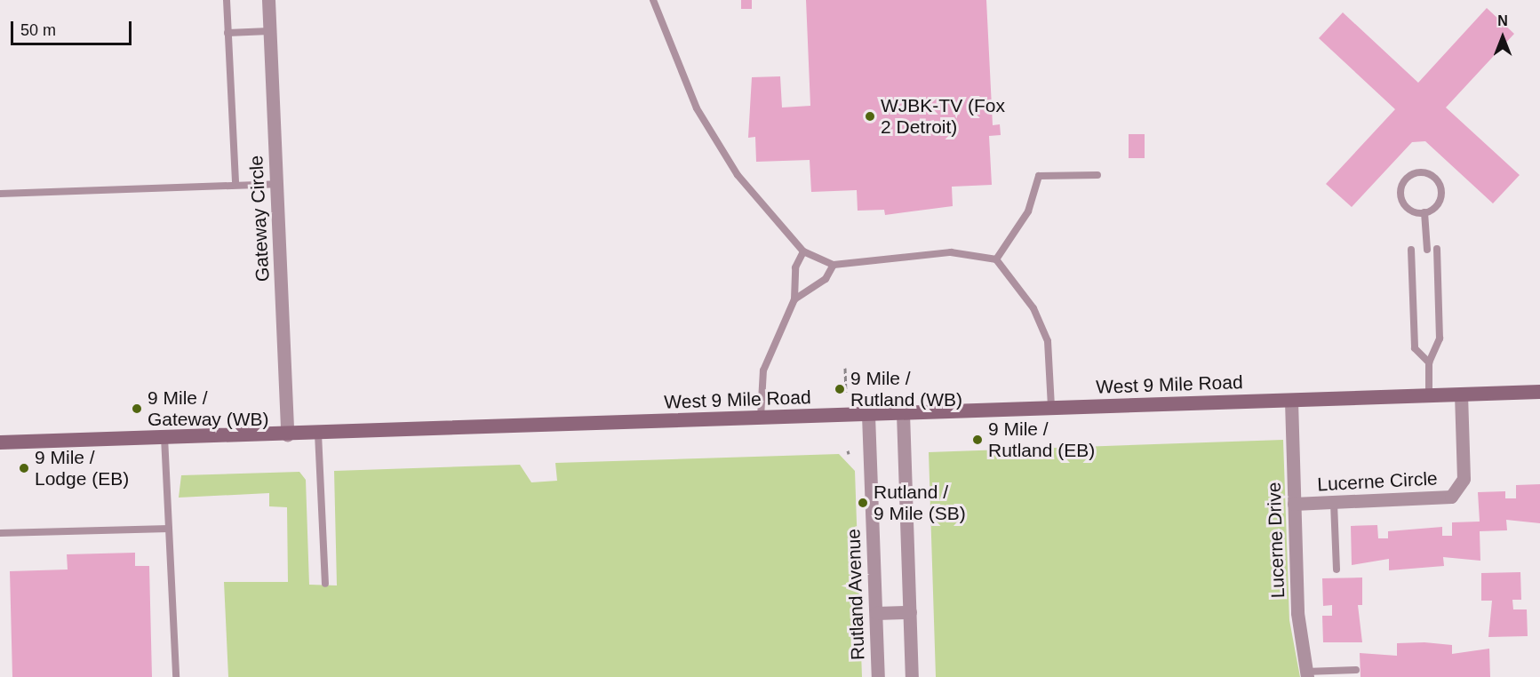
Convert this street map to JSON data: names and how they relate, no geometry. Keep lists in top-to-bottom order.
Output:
{
  "streets": {
    "main road": ["West 9 Mile Road"],
    "street": [
      "Gateway Circle",
      "Lucerne Circle",
      "Lucerne Drive",
      "Rutland Avenue"
    ]
  },
  "crossings": [
    ["Gateway Circle", "West 9 Mile Road"],
    ["West 9 Mile Road", "Lucerne Circle"],
    ["West 9 Mile Road", "Lucerne Drive"],
    ["West 9 Mile Road", "Rutland Avenue"],
    ["Lucerne Circle", "Lucerne Drive"]
  ],
  "places": [
    "WJBK-TV (Fox 2 Detroit)",
    "9 Mile / Rutland (WB)",
    "9 Mile / Gateway (WB)",
    "9 Mile / Rutland (EB)",
    "9 Mile / Lodge (EB)",
    "Rutland / 9 Mile (SB)"
  ],
  "scale_bar": "50 m",
  "north": "top"
}
